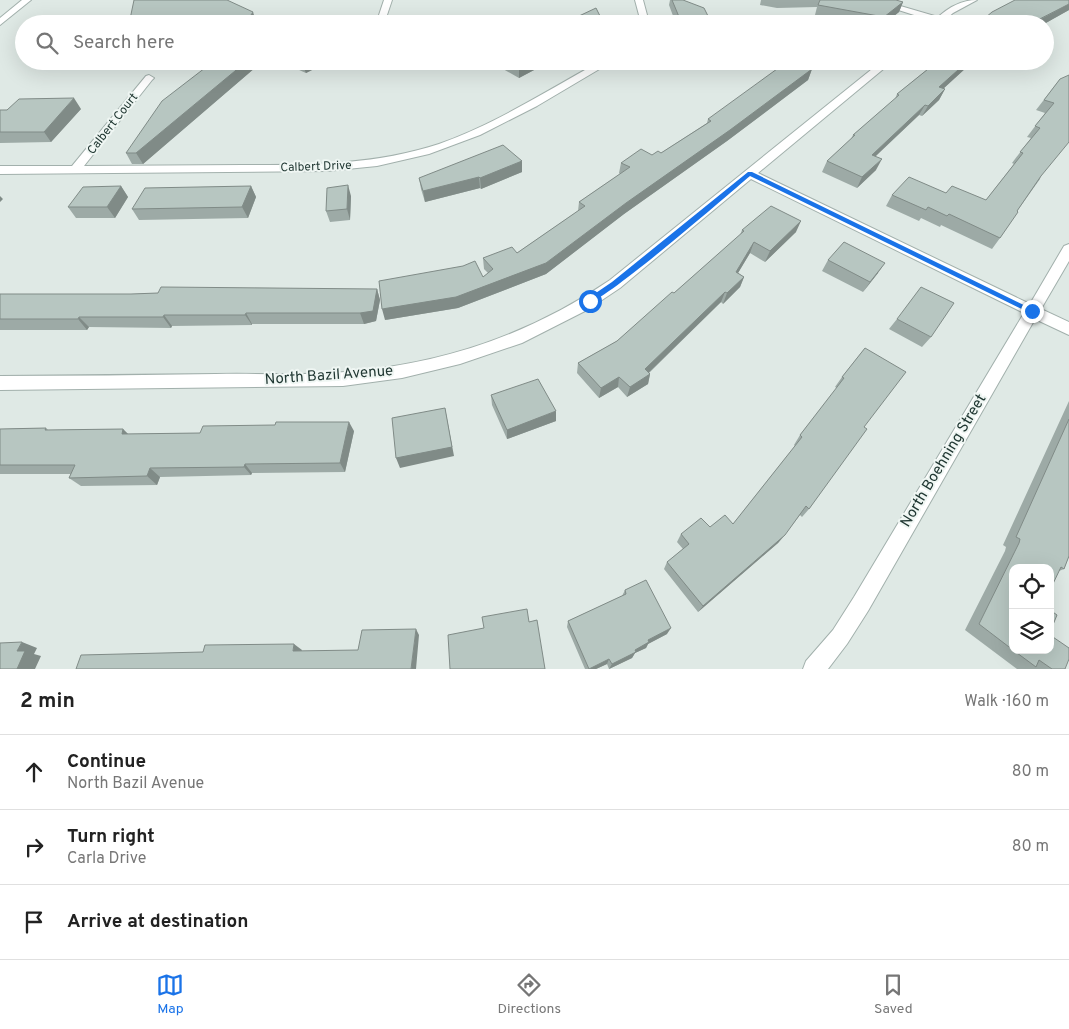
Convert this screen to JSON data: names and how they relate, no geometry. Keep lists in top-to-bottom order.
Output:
{
  "streets": {
    "street": [
      "Calbert Court",
      "Calbert Drive",
      "North Bazil Avenue",
      "North Boehning Street"
    ]
  },
  "crossings": [
    ["Calbert Court", "Calbert Drive"]
  ],
  "page": {
    "search": "Search here",
    "heading": ["2 min", "Walk · 160 m"],
    "list": [
      ["Continue", "North Bazil Avenue", "80 m"],
      ["Turn right", "Carla Drive", "80 m"],
      "Arrive at destination"
    ],
    "nav": ["Map", "Directions", "Saved"]
  }
}
